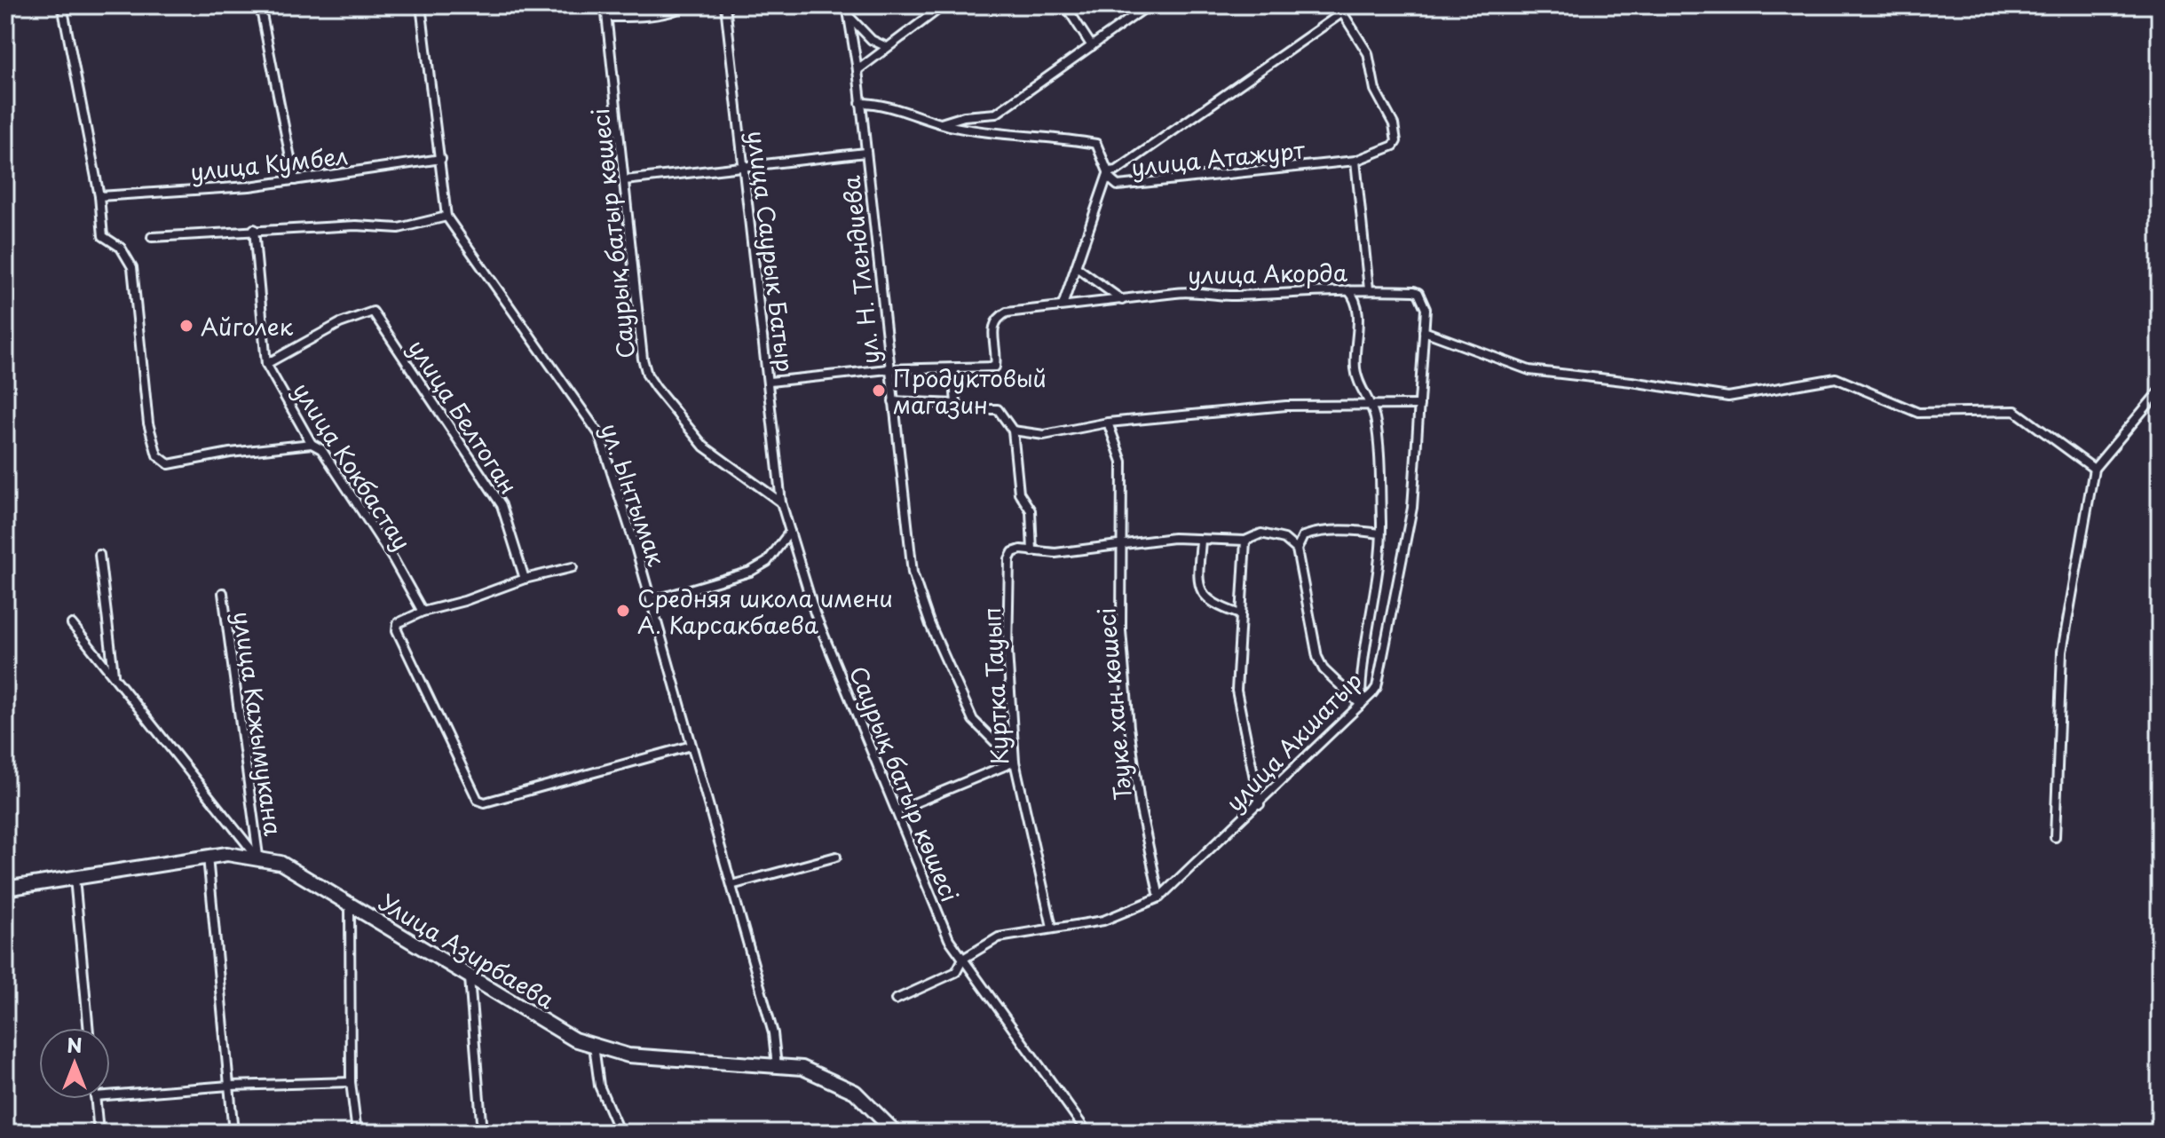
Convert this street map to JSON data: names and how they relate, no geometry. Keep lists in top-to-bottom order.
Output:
{
  "streets": {
    "main road": ["Улица Азирбаева"],
    "street": [
      "улица Атажурт",
      "улица Кумбел",
      "Саурық батыр көшесі",
      "улица Саурык Батыр",
      "ул. Н. Тлендиева",
      "улица Акорда",
      "улица Белтоган",
      "улица Кокбастау",
      "ул. Ынтымак",
      "Куртка Тауып",
      "Тәуке хан көшесі",
      "улица Кажымукана",
      "улица Акшатыр"
    ]
  },
  "crossings": [
    ["улица Атажурт", "ул. Н. Тлендиева"],
    ["Саурық батыр көшесі", "улица Саурык Батыр"],
    ["Саурық батыр көшесі", "улица Акшатыр"],
    ["ул. Н. Тлендиева", "Куртка Тауып"],
    ["улица Акорда", "улица Акшатыр"],
    ["улица Белтоган", "улица Кокбастау"],
    ["ул. Ынтымак", "Улица Азирбаева"],
    ["Куртка Тауып", "улица Акшатыр"],
    ["Тәуке хан көшесі", "улица Акшатыр"],
    ["улица Кажымукана", "Улица Азирбаева"]
  ],
  "places": ["Айголек", "Продуктовый магазин", "Средняя школа имени А. Карсакбаева"],
  "north": "top"
}
